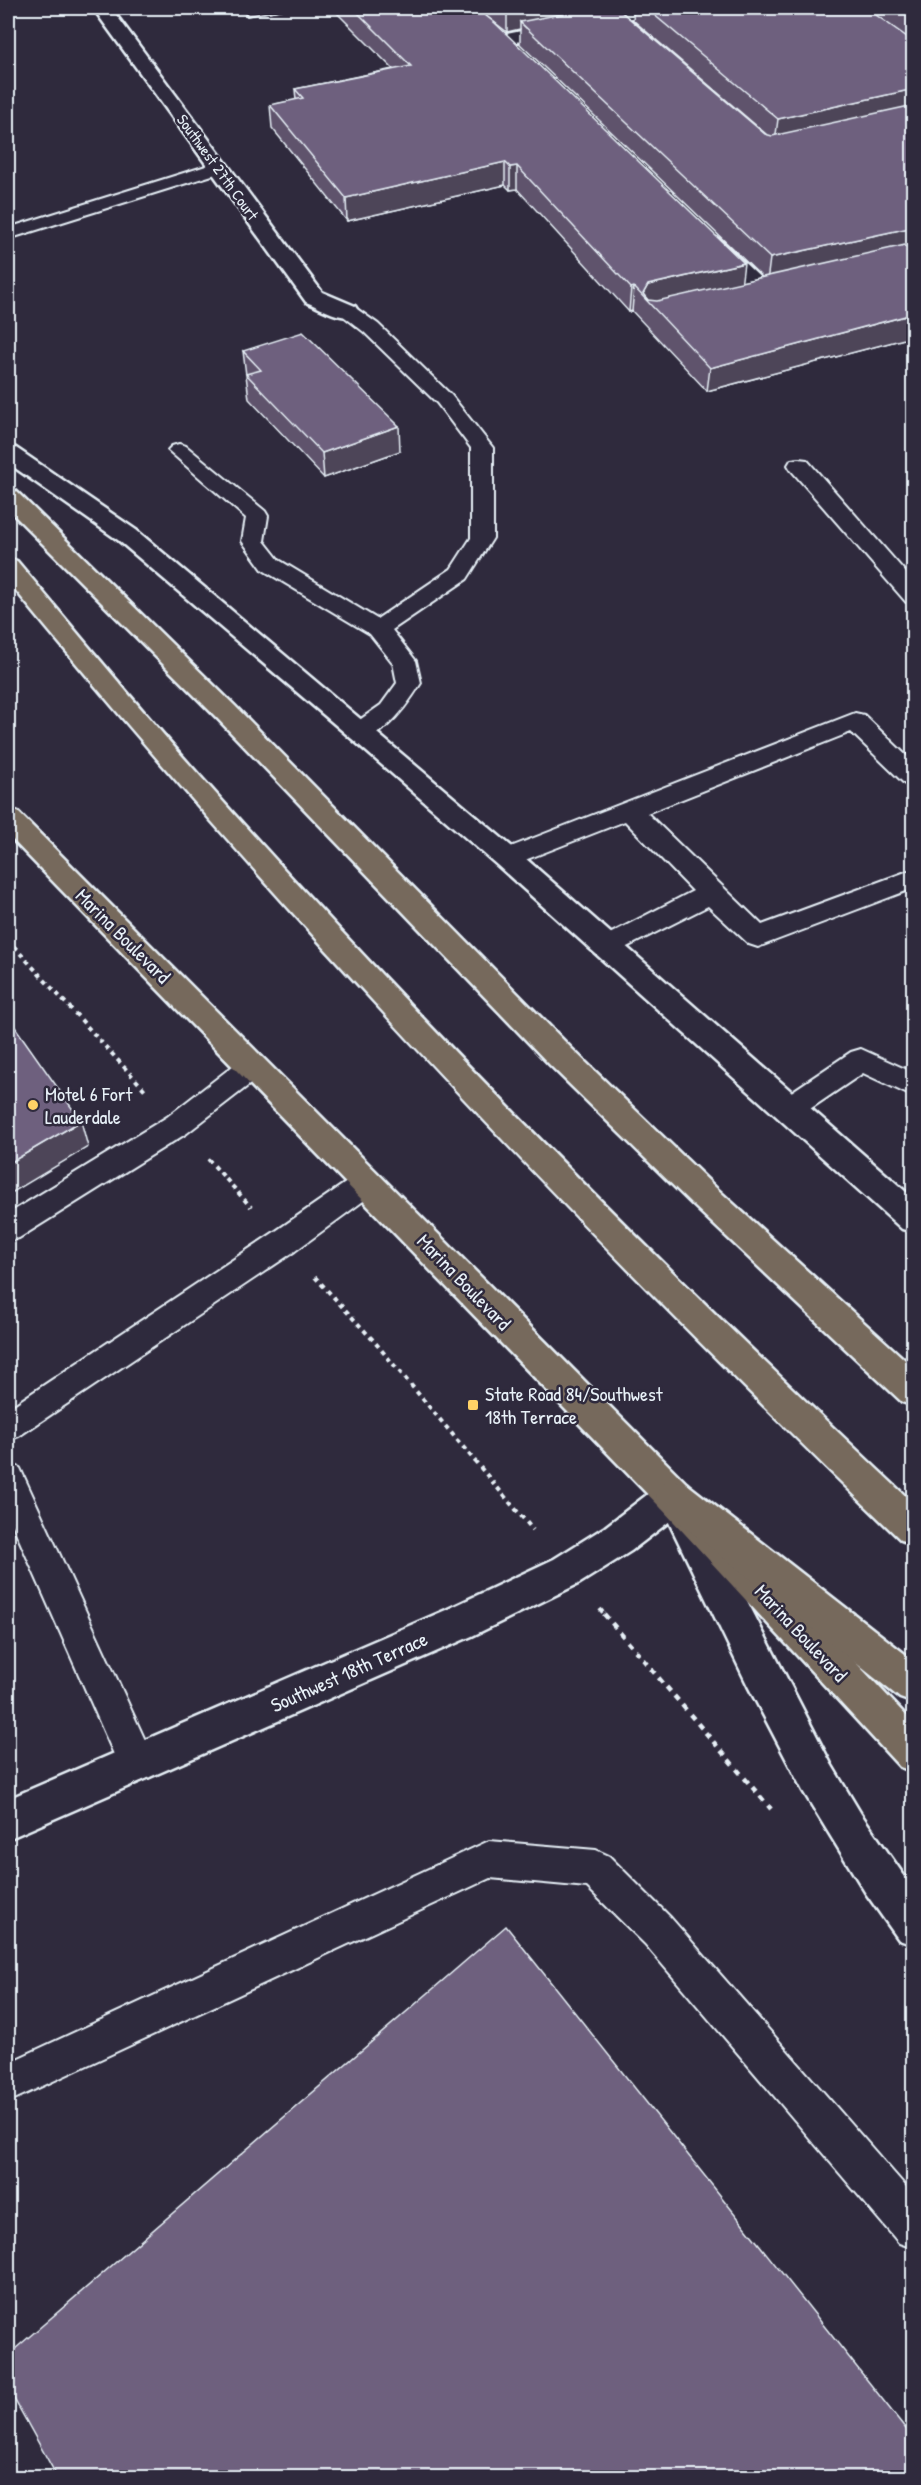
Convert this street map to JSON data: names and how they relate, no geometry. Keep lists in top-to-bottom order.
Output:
{
  "streets": {
    "main road": ["Marina Boulevard"],
    "street": ["Southwest 27th Court", "Southwest 18th Terrace"]
  },
  "crossings": [
    ["Marina Boulevard", "Southwest 18th Terrace"]
  ],
  "places": {
    "other": ["Motel 6 Fort Lauderdale"],
    "transit": ["State Road 84/Southwest 18th Terrace"]
  }
}
